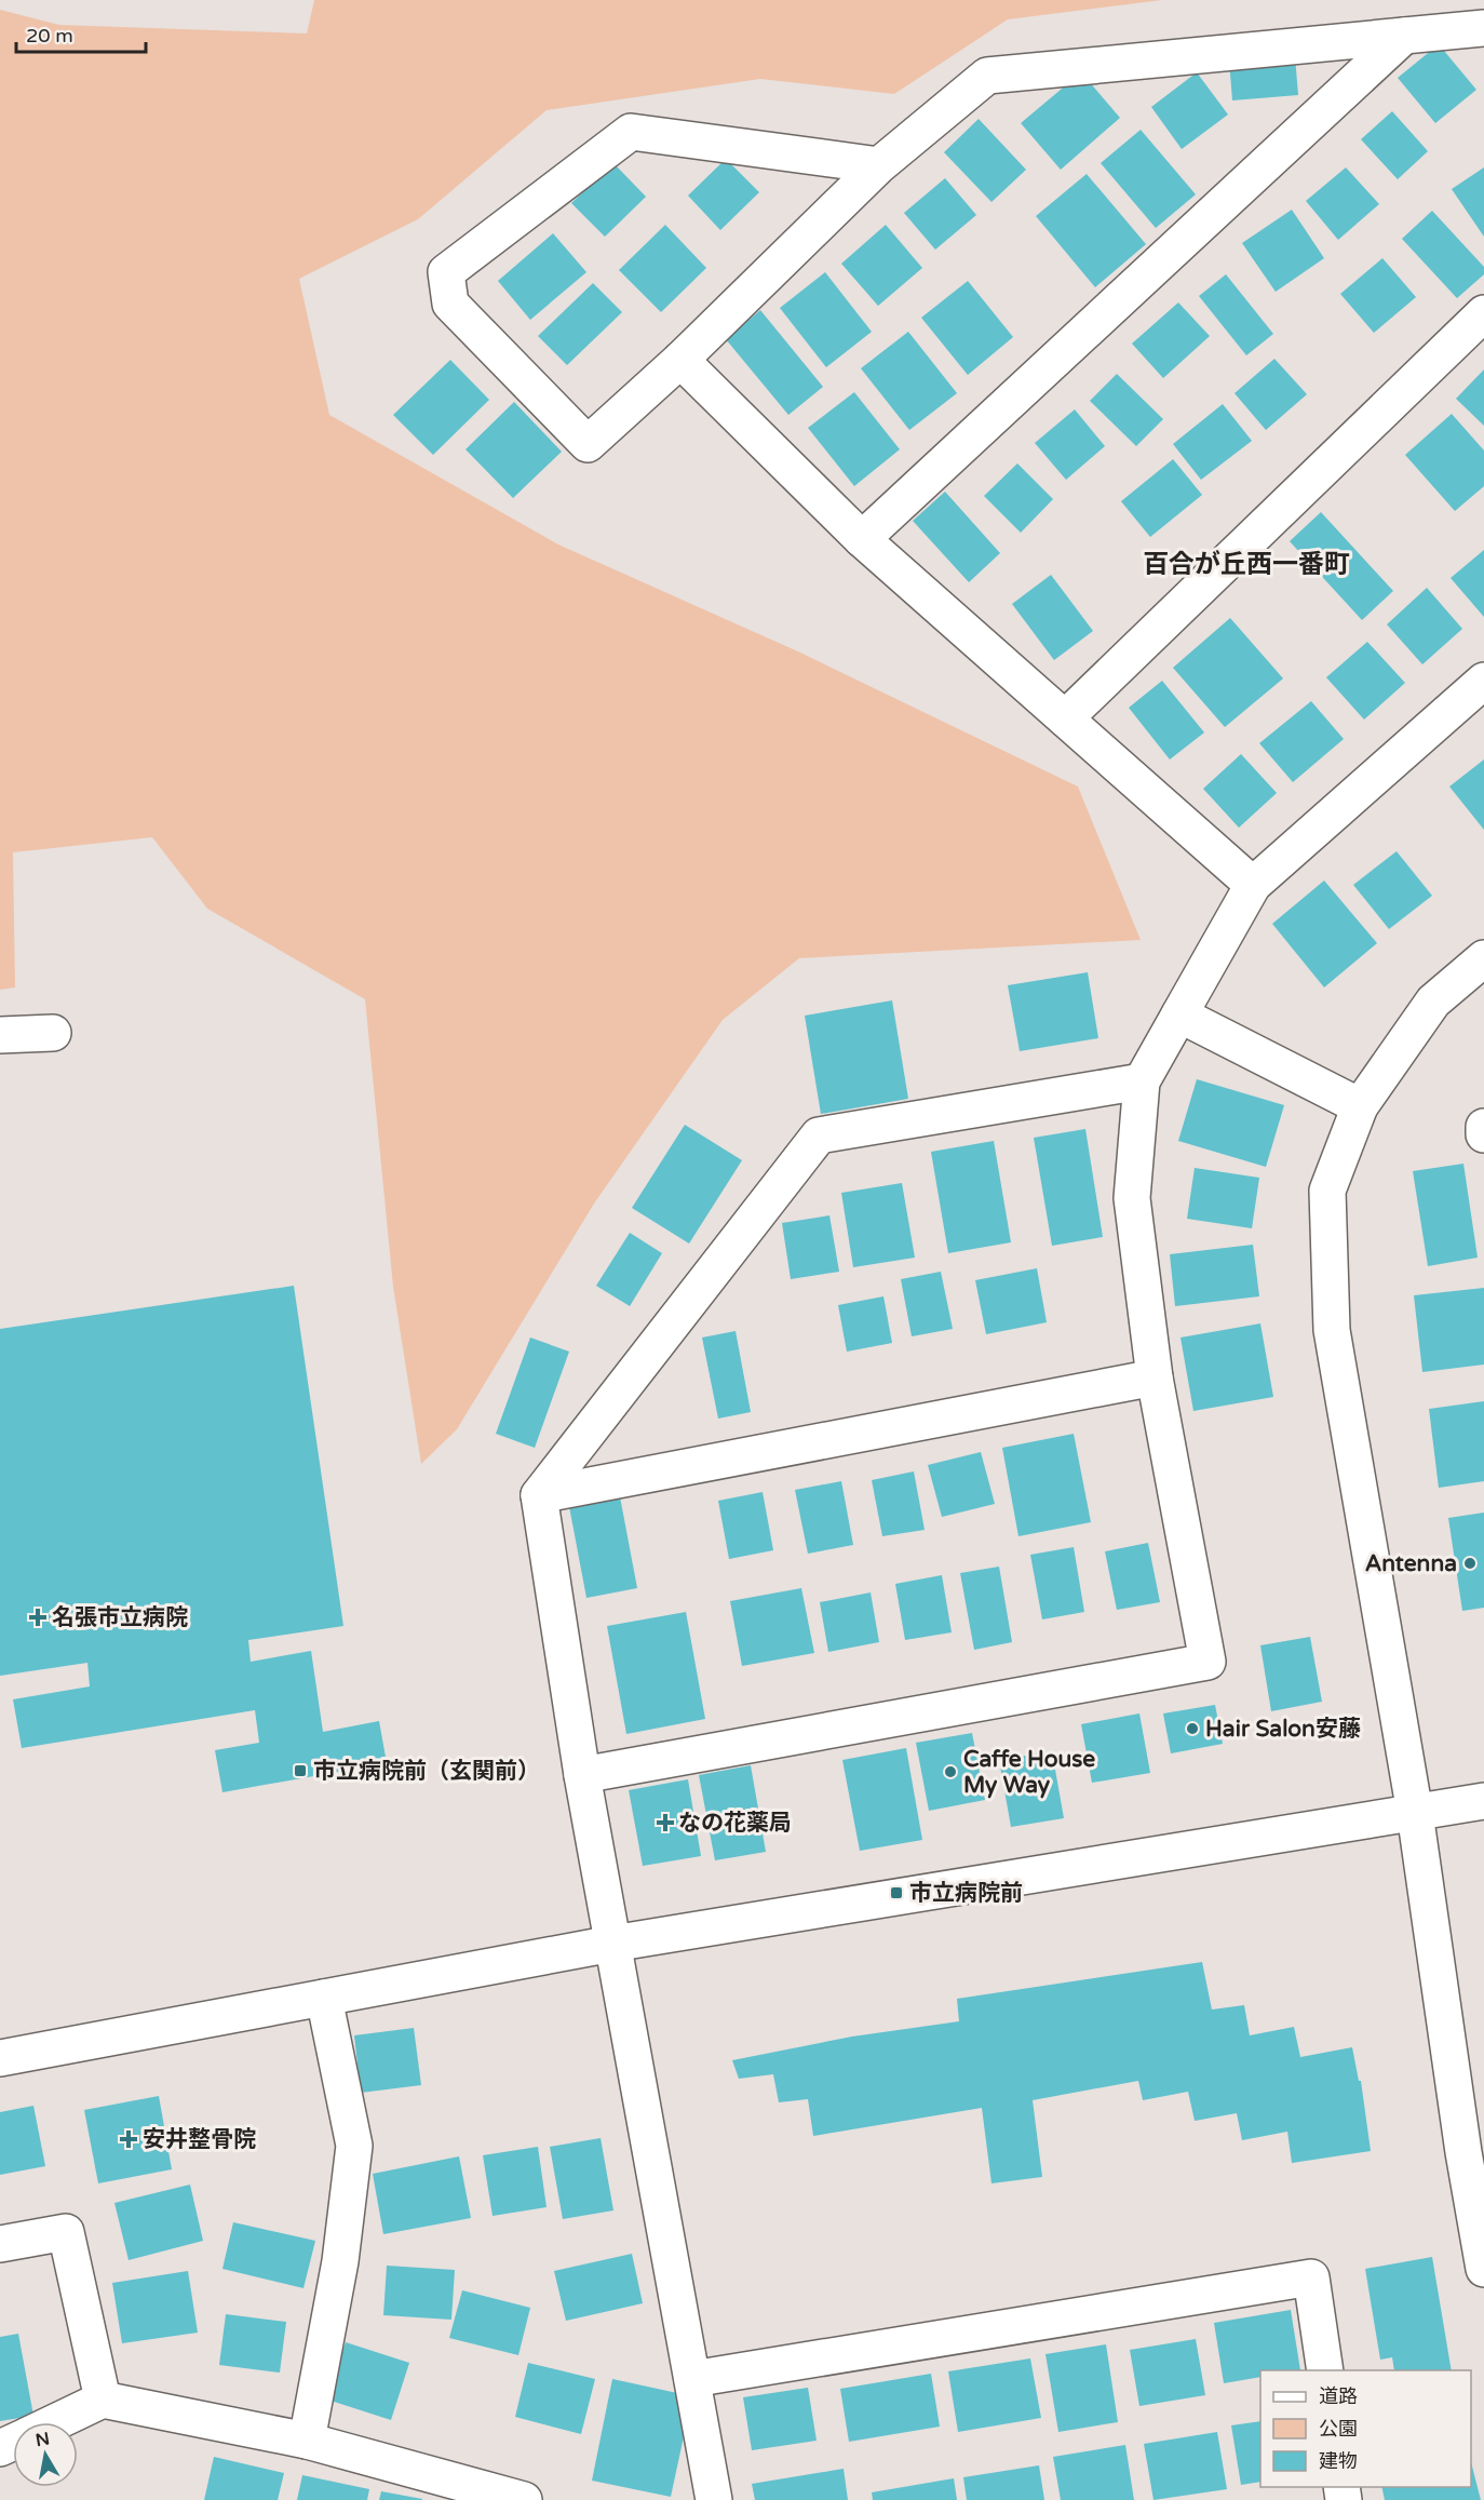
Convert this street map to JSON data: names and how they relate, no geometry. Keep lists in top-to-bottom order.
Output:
{
  "districts": ["百合が丘西一番町"],
  "places": {
    "other": ["Antenna", "Hair Salon安藤", "Caffe House My Way"],
    "health": ["名張市立病院", "なの花薬局", "安井整骨院"],
    "transit": ["市立病院前（玄関前）", "市立病院前"]
  },
  "legend": ["道路", "公園", "建物"],
  "scale_bar": "20 m",
  "north": "top"
}
